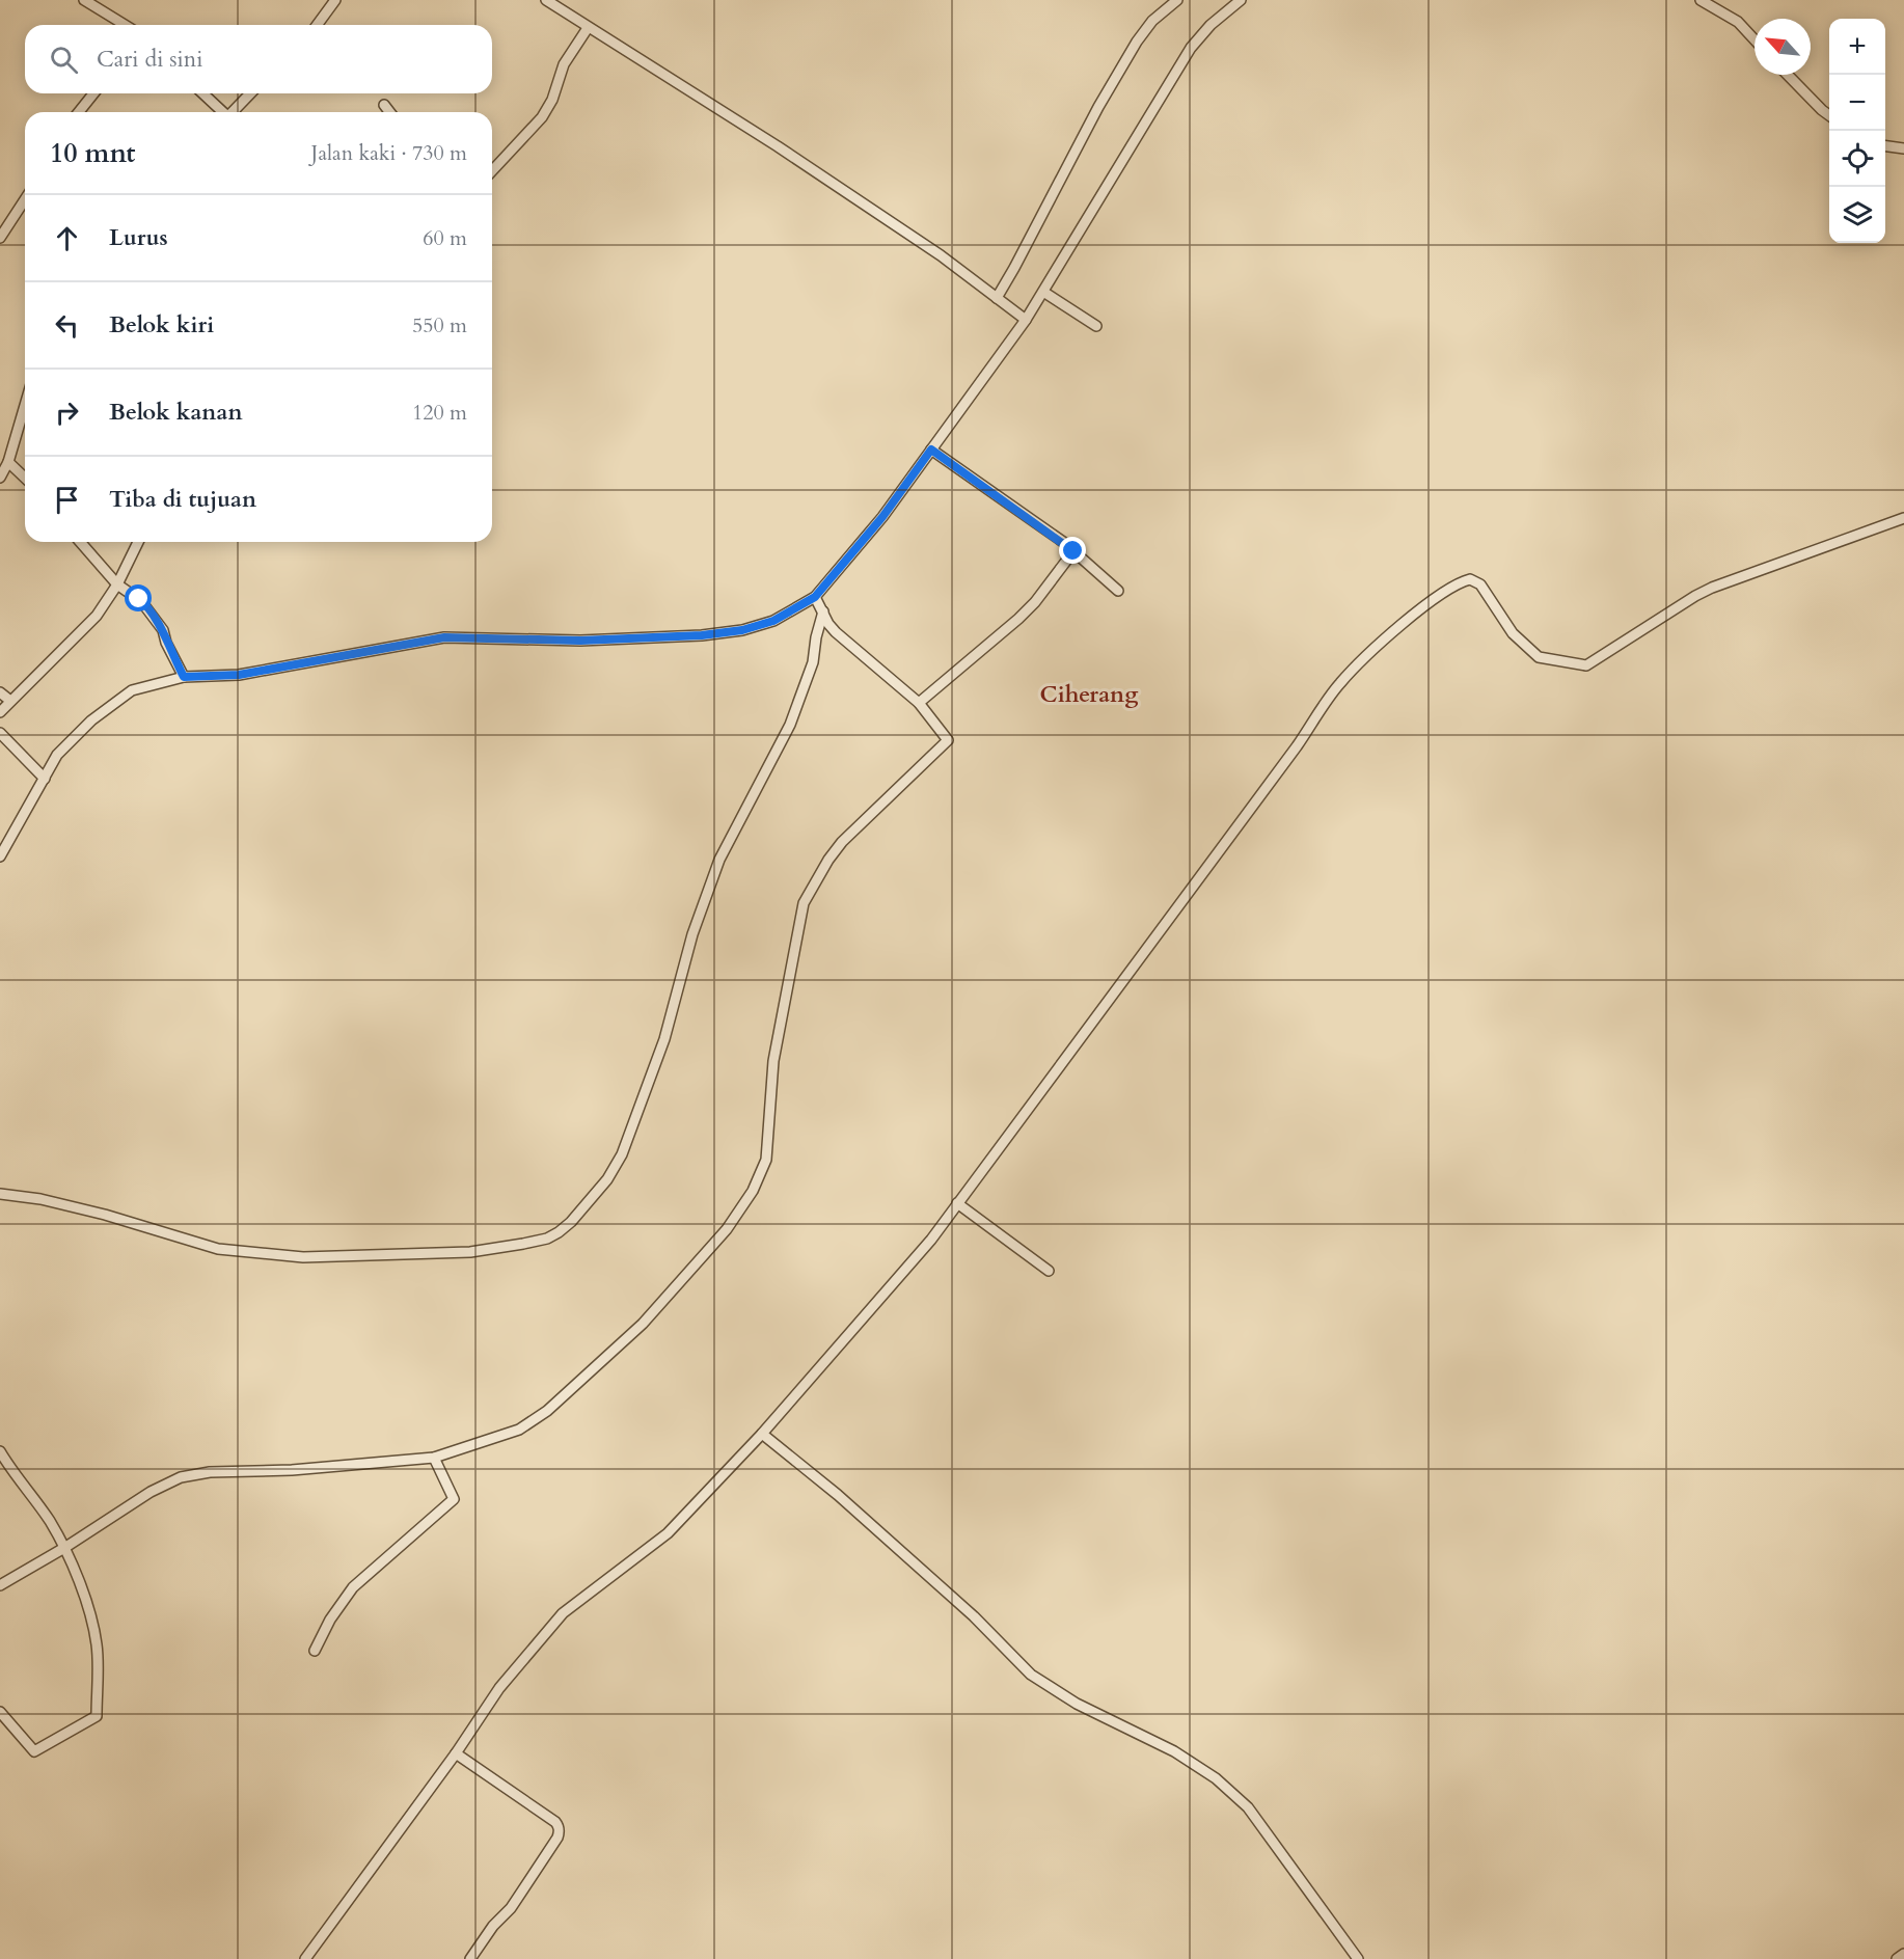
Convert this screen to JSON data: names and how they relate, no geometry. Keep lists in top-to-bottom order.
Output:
{
  "districts": ["Ciherang"],
  "north": "top left",
  "page": {
    "map_buttons": ["+", "−"],
    "search": "Cari di sini",
    "heading": ["10 mnt", "Jalan kaki · 730 m"],
    "list": [
      ["Lurus", "60 m"],
      ["Belok kiri", "550 m"],
      ["Belok kanan", "120 m"],
      "Tiba di tujuan"
    ]
  }
}
